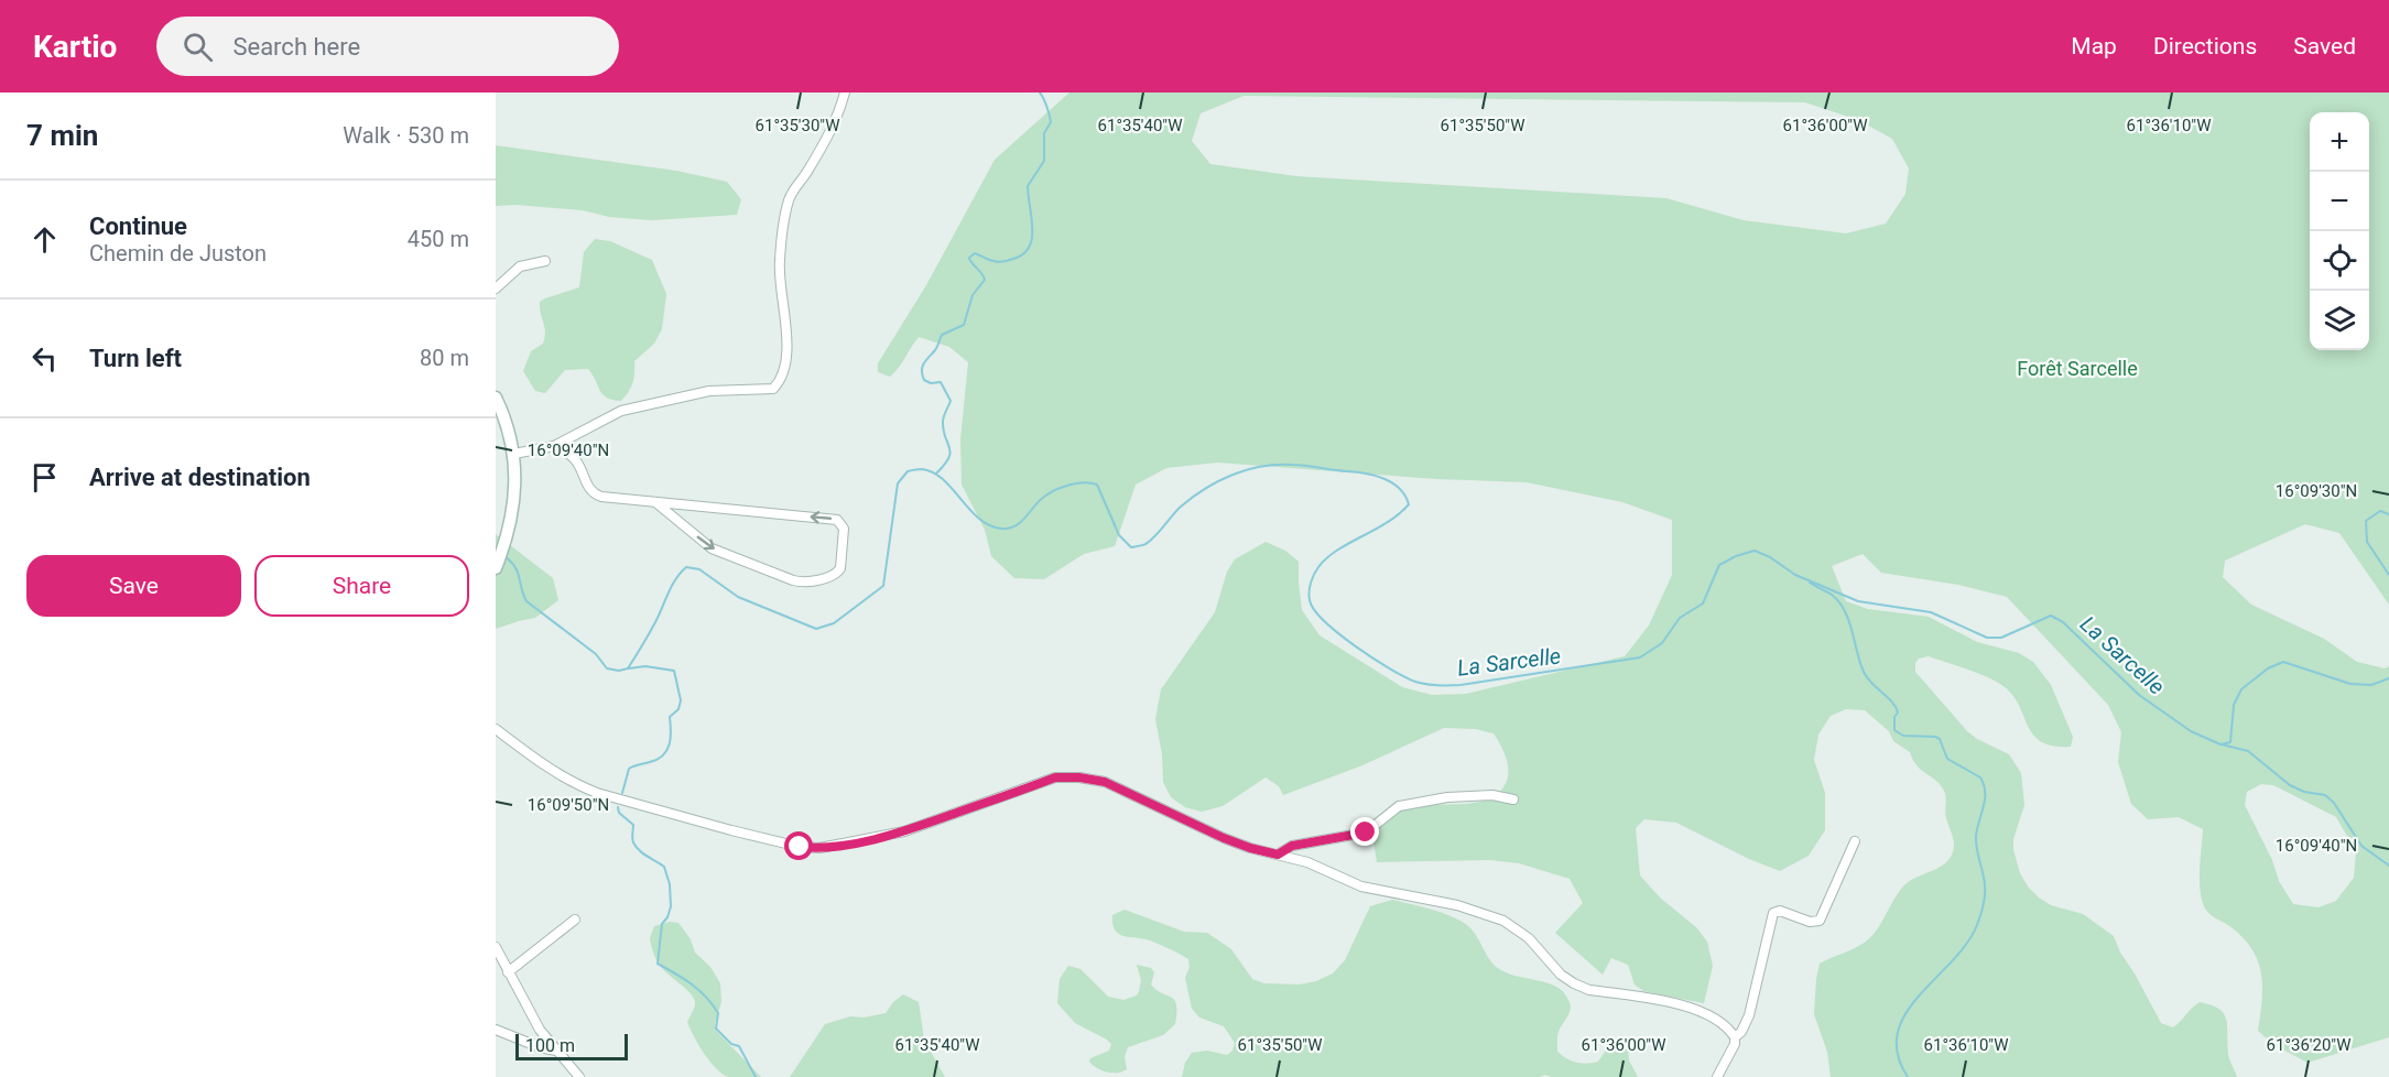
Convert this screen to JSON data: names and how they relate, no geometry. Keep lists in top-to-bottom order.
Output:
{
  "water": ["La Sarcelle"],
  "parks": ["Forêt Sarcelle"],
  "scale_bar": "100 m",
  "page": {
    "header": "Kartio",
    "search": "Search here",
    "nav": ["Map", "Directions", "Saved"],
    "heading": ["7 min", "Walk · 530 m"],
    "map_buttons": ["+", "−"],
    "list": [
      ["Continue", "Chemin de Juston", "450 m"],
      ["Turn left", "80 m"],
      "Arrive at destination"
    ],
    "buttons": ["Save", "Share"],
    "scale": "100 m"
  },
  "coordinates": [
    "61°35'30\"W",
    "61°35'40\"W",
    "61°35'50\"W",
    "61°36'00\"W",
    "61°36'10\"W",
    "16°09'40\"N",
    "16°09'30\"N",
    "16°09'50\"N",
    "61°36'20\"W"
  ]
}
